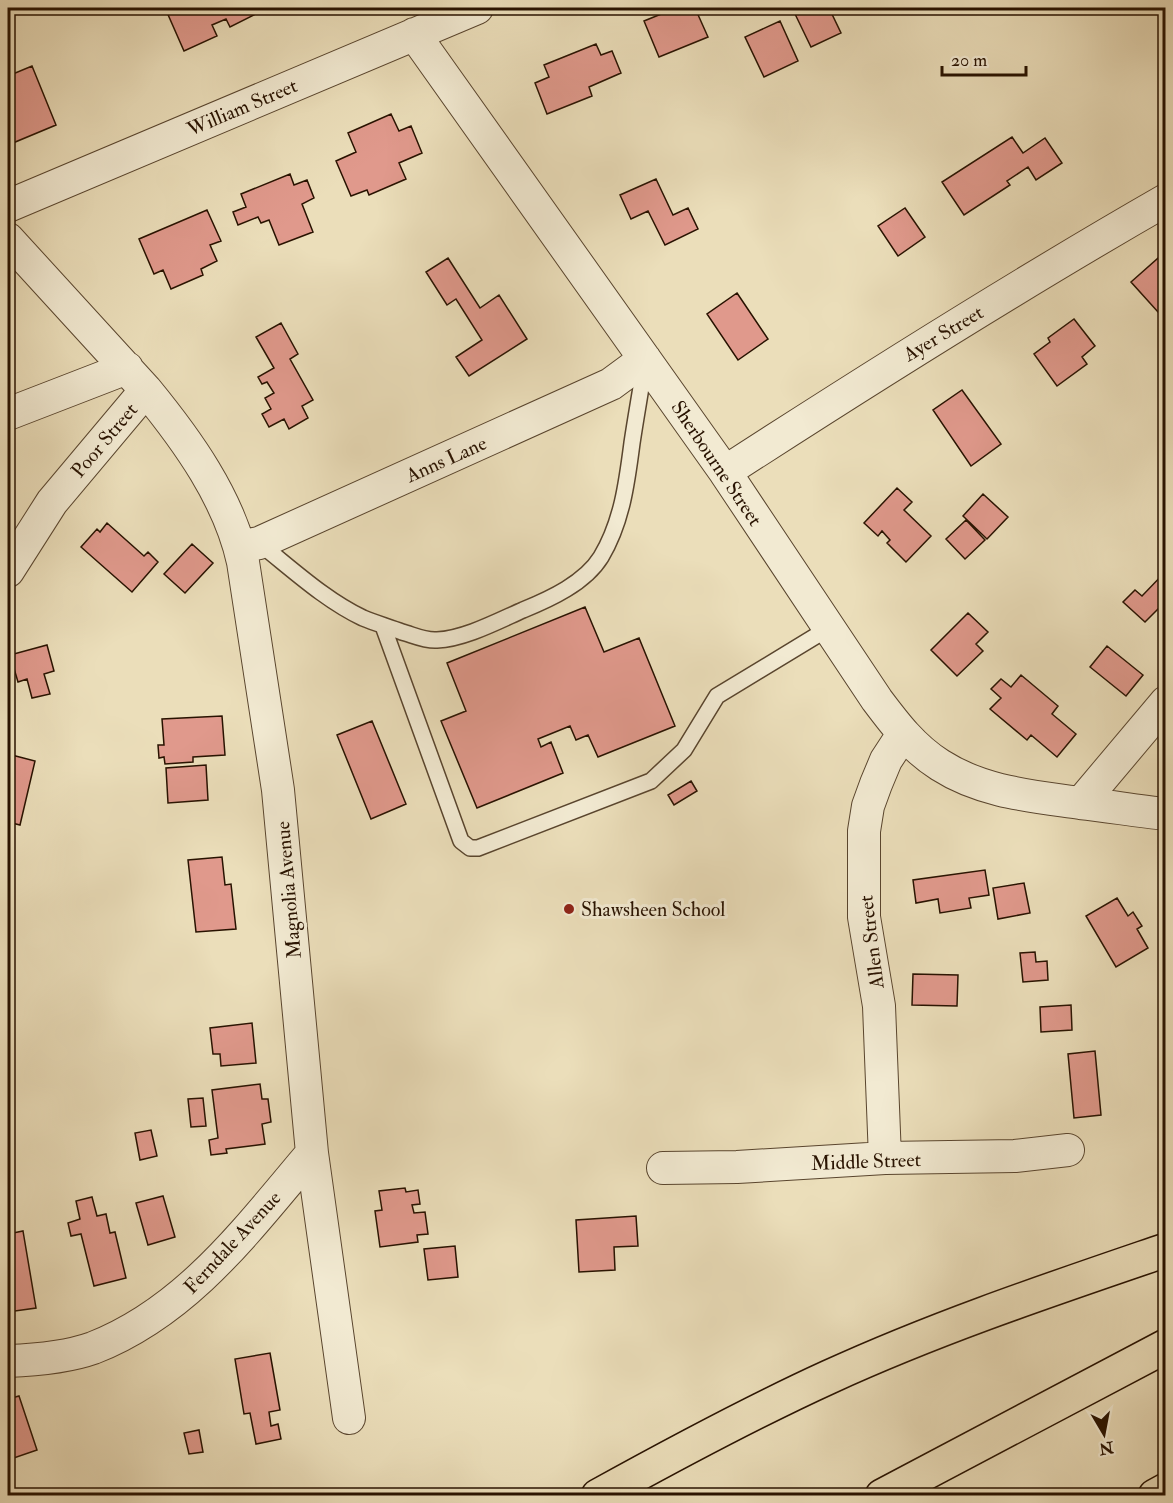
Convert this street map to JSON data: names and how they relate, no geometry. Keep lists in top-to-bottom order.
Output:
{
  "streets": {
    "street": [
      "William Street",
      "Ayer Street",
      "Poor Street",
      "Anns Lane",
      "Sherbourne Street",
      "Magnolia Avenue",
      "Allen Street",
      "Middle Street",
      "Ferndale Avenue"
    ]
  },
  "crossings": [
    ["William Street", "Sherbourne Street"],
    ["Ayer Street", "Sherbourne Street"],
    ["Poor Street", "Magnolia Avenue"],
    ["Anns Lane", "Sherbourne Street"],
    ["Anns Lane", "Magnolia Avenue"],
    ["Sherbourne Street", "Allen Street"],
    ["Magnolia Avenue", "Ferndale Avenue"],
    ["Allen Street", "Middle Street"]
  ],
  "places": ["Shawsheen School"],
  "scale_bar": "20 m",
  "north": "bottom"
}
